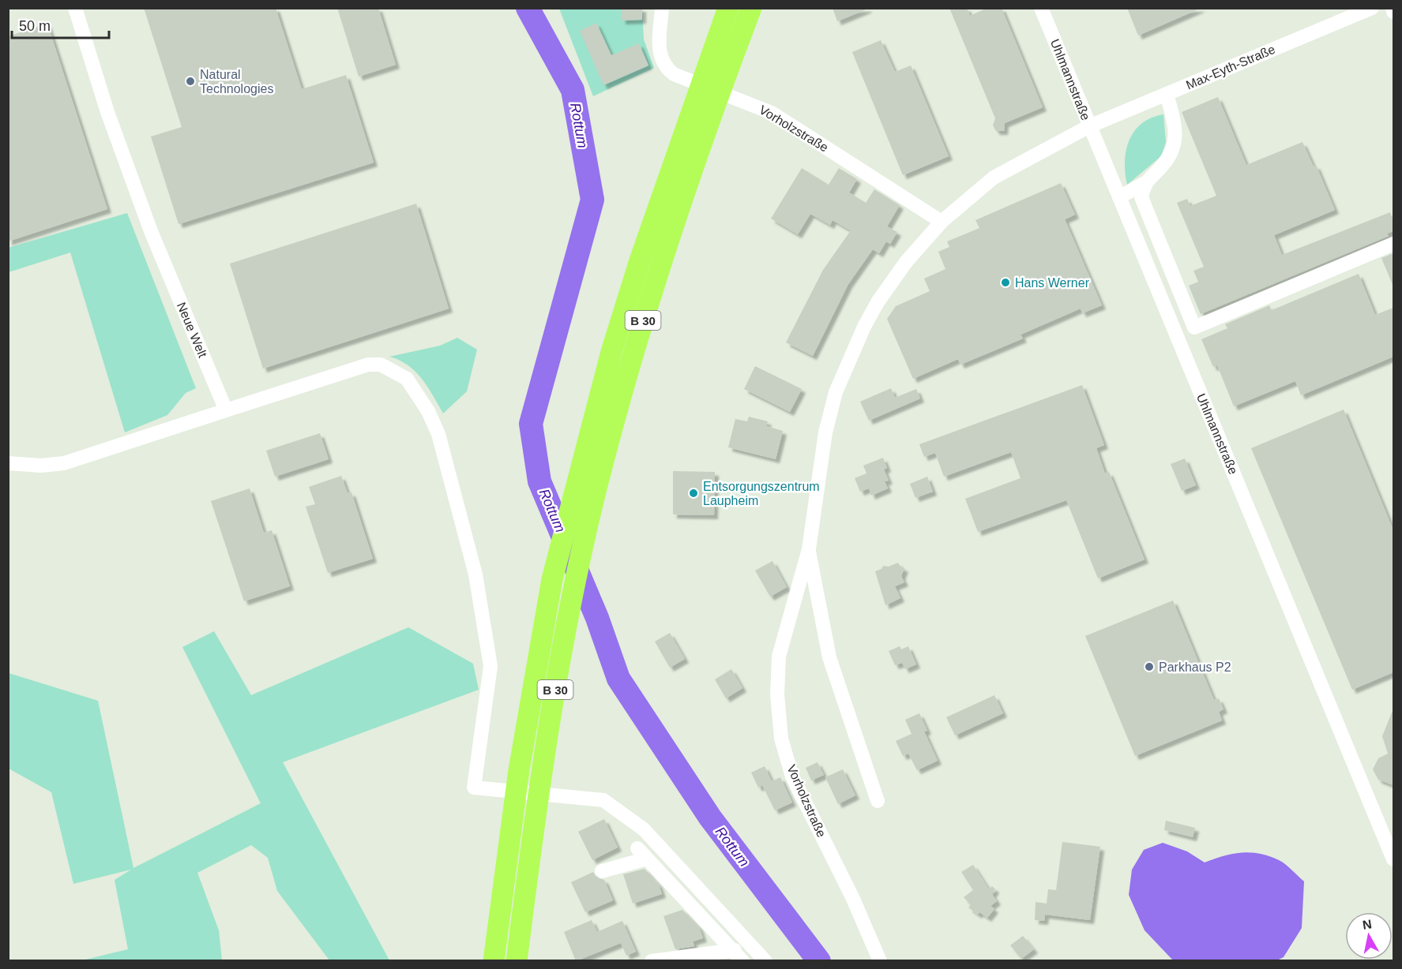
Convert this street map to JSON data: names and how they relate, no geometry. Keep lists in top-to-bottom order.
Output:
{
  "streets": {
    "highway": ["B 30"],
    "street": [
      "Max-Eyth-Straße",
      "Uhlmannstraße",
      "Vorholzstraße",
      "Neue Welt"
    ]
  },
  "crossings": [
    ["Max-Eyth-Straße", "Uhlmannstraße"],
    ["Max-Eyth-Straße", "Vorholzstraße"],
    ["Uhlmannstraße", "Vorholzstraße"]
  ],
  "water": ["Rottum"],
  "places": [
    "Natural Technologies",
    "Hans Werner",
    "Entsorgungszentrum Laupheim",
    "Parkhaus P2"
  ],
  "scale_bar": "50 m",
  "north": "top"
}
